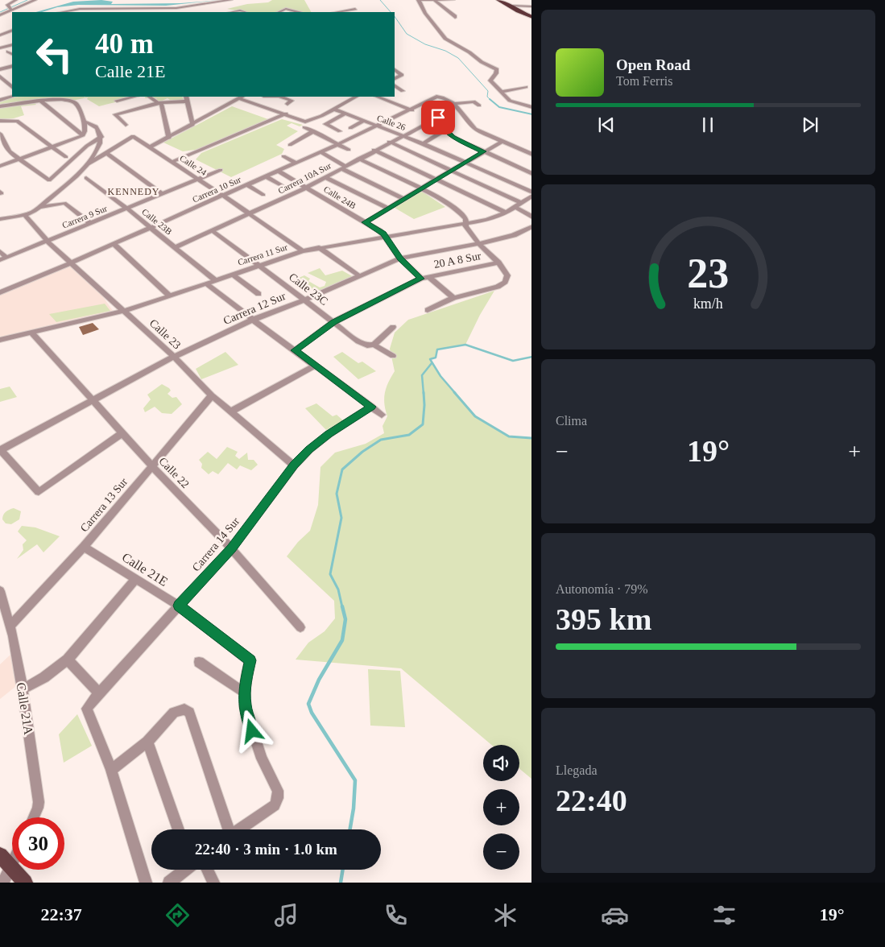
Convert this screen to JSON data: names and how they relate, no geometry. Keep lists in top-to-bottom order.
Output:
{
  "streets": {
    "street": [
      "Calle 26",
      "Calle 24",
      "Carrera 10A Sur",
      "Carrera 10 Sur",
      "Calle 24B",
      "Carrera 9 Sur",
      "Calle 23B",
      "Carrera 11 Sur",
      "20 A 8 Sur",
      "Calle 23C",
      "Carrera 12 Sur",
      "Calle 23",
      "Calle 22",
      "Carrera 13 Sur",
      "Carrera 14 Sur",
      "Calle 21E",
      "Calle 21A"
    ]
  },
  "crossings": [
    ["Calle 26", "Carrera 10A Sur"],
    ["Calle 26", "Carrera 10 Sur"],
    ["Calle 24", "Carrera 10A Sur"],
    ["Calle 24", "Carrera 10 Sur"],
    ["Calle 24", "Carrera 9 Sur"],
    ["Calle 24", "Carrera 11 Sur"],
    ["Carrera 10A Sur", "Calle 24B"],
    ["Carrera 10A Sur", "Calle 23B"],
    ["Carrera 10A Sur", "20 A 8 Sur"],
    ["Carrera 10A Sur", "Calle 23C"],
    ["Carrera 10 Sur", "Calle 24B"],
    ["Carrera 10 Sur", "Calle 23B"],
    ["Carrera 10 Sur", "Calle 23"],
    ["Calle 24B", "Carrera 11 Sur"],
    ["Calle 24B", "20 A 8 Sur"],
    ["Calle 24B", "Carrera 12 Sur"],
    ["Carrera 9 Sur", "Calle 23B"],
    ["Carrera 9 Sur", "Calle 23"],
    ["Calle 23B", "Carrera 11 Sur"],
    ["Carrera 11 Sur", "20 A 8 Sur"],
    ["Carrera 11 Sur", "Calle 23C"],
    ["Carrera 11 Sur", "Calle 23"],
    ["Carrera 11 Sur", "Calle 22"],
    ["20 A 8 Sur", "Calle 23C"],
    ["20 A 8 Sur", "Carrera 12 Sur"],
    ["Calle 23C", "Carrera 12 Sur"],
    ["Carrera 12 Sur", "Calle 23"],
    ["Carrera 12 Sur", "Calle 22"],
    ["Calle 23", "Carrera 13 Sur"],
    ["Calle 23", "Carrera 14 Sur"],
    ["Calle 22", "Carrera 13 Sur"],
    ["Calle 22", "Carrera 14 Sur"],
    ["Carrera 13 Sur", "Calle 21E"],
    ["Carrera 13 Sur", "Calle 21A"],
    ["Carrera 14 Sur", "Calle 21E"]
  ],
  "districts": ["KENNEDY"],
  "page": {
    "turn": ["40 m", "Calle 21E"],
    "song": ["Open Road", "Tom Ferris"],
    "tile": [
      "Clima",
      ["Autonomía · 79%", "395 km"],
      ["Llegada", "22:40"]
    ],
    "heat": ["−", "19°", "+"],
    "map_buttons": ["+", "−"],
    "limit": "30",
    "trip": "22:40 · 3 min · 1.0 km",
    "tabs": ["22:37", "19°"],
    "gauge": ["23", "km/h"]
  }
}
